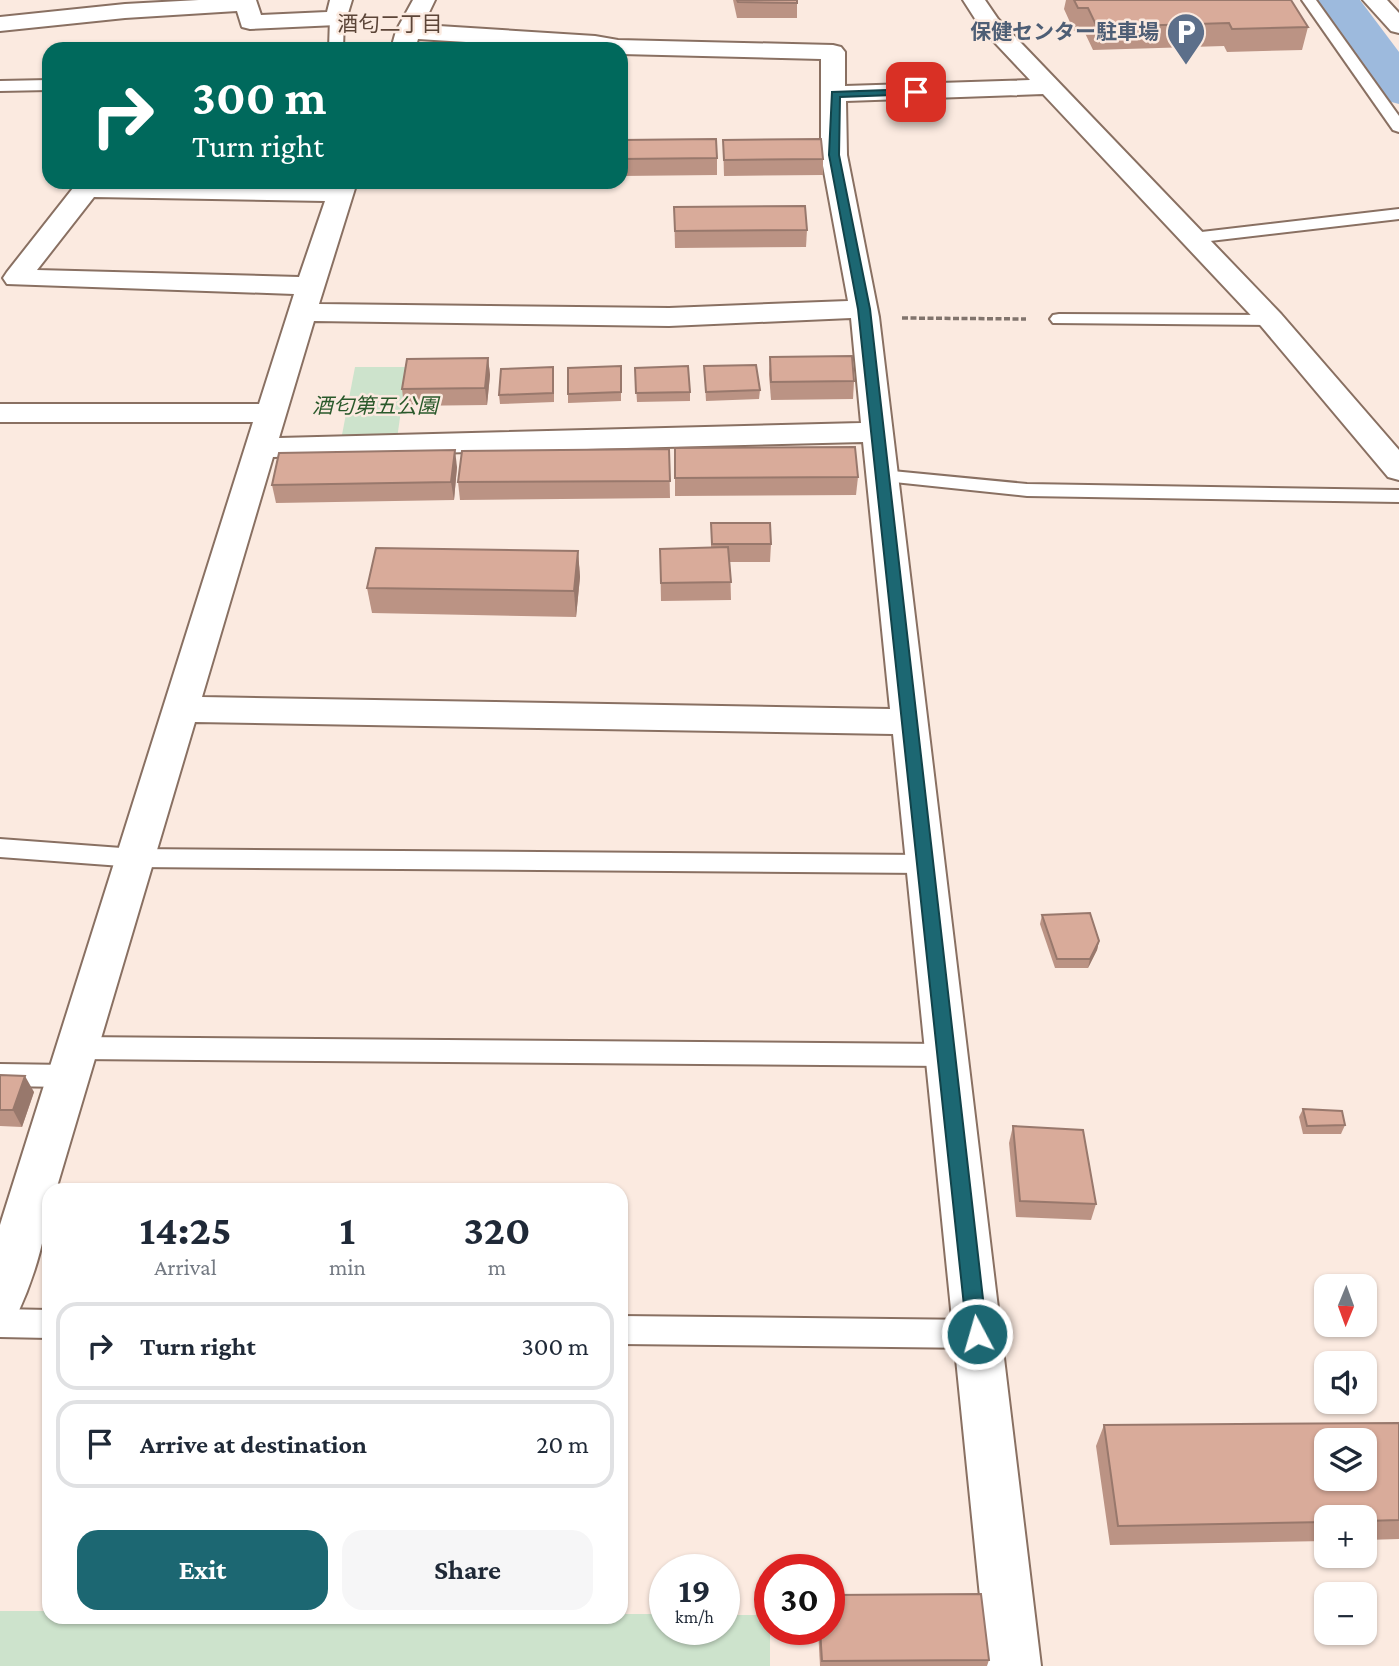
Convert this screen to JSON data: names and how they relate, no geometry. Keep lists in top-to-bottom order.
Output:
{
  "districts": ["酒匂二丁目"],
  "parks": ["酒匂第五公園"],
  "places": {
    "parking": ["保健センター駐車場"]
  },
  "north": "bottom",
  "page": {
    "turn": ["300 m", "Turn right"],
    "eta": [
      "14:25",
      "Arrival",
      "1",
      "min",
      "320",
      "m"
    ],
    "map_buttons": ["+", "−"],
    "list": [
      {
        "name": "Turn right",
        "value": "300 m"
      },
      {
        "name": "Arrive at destination",
        "value": "20 m"
      }
    ],
    "buttons": ["Exit", "Share"],
    "speed": "19 km/h",
    "limit": "30"
  }
}
